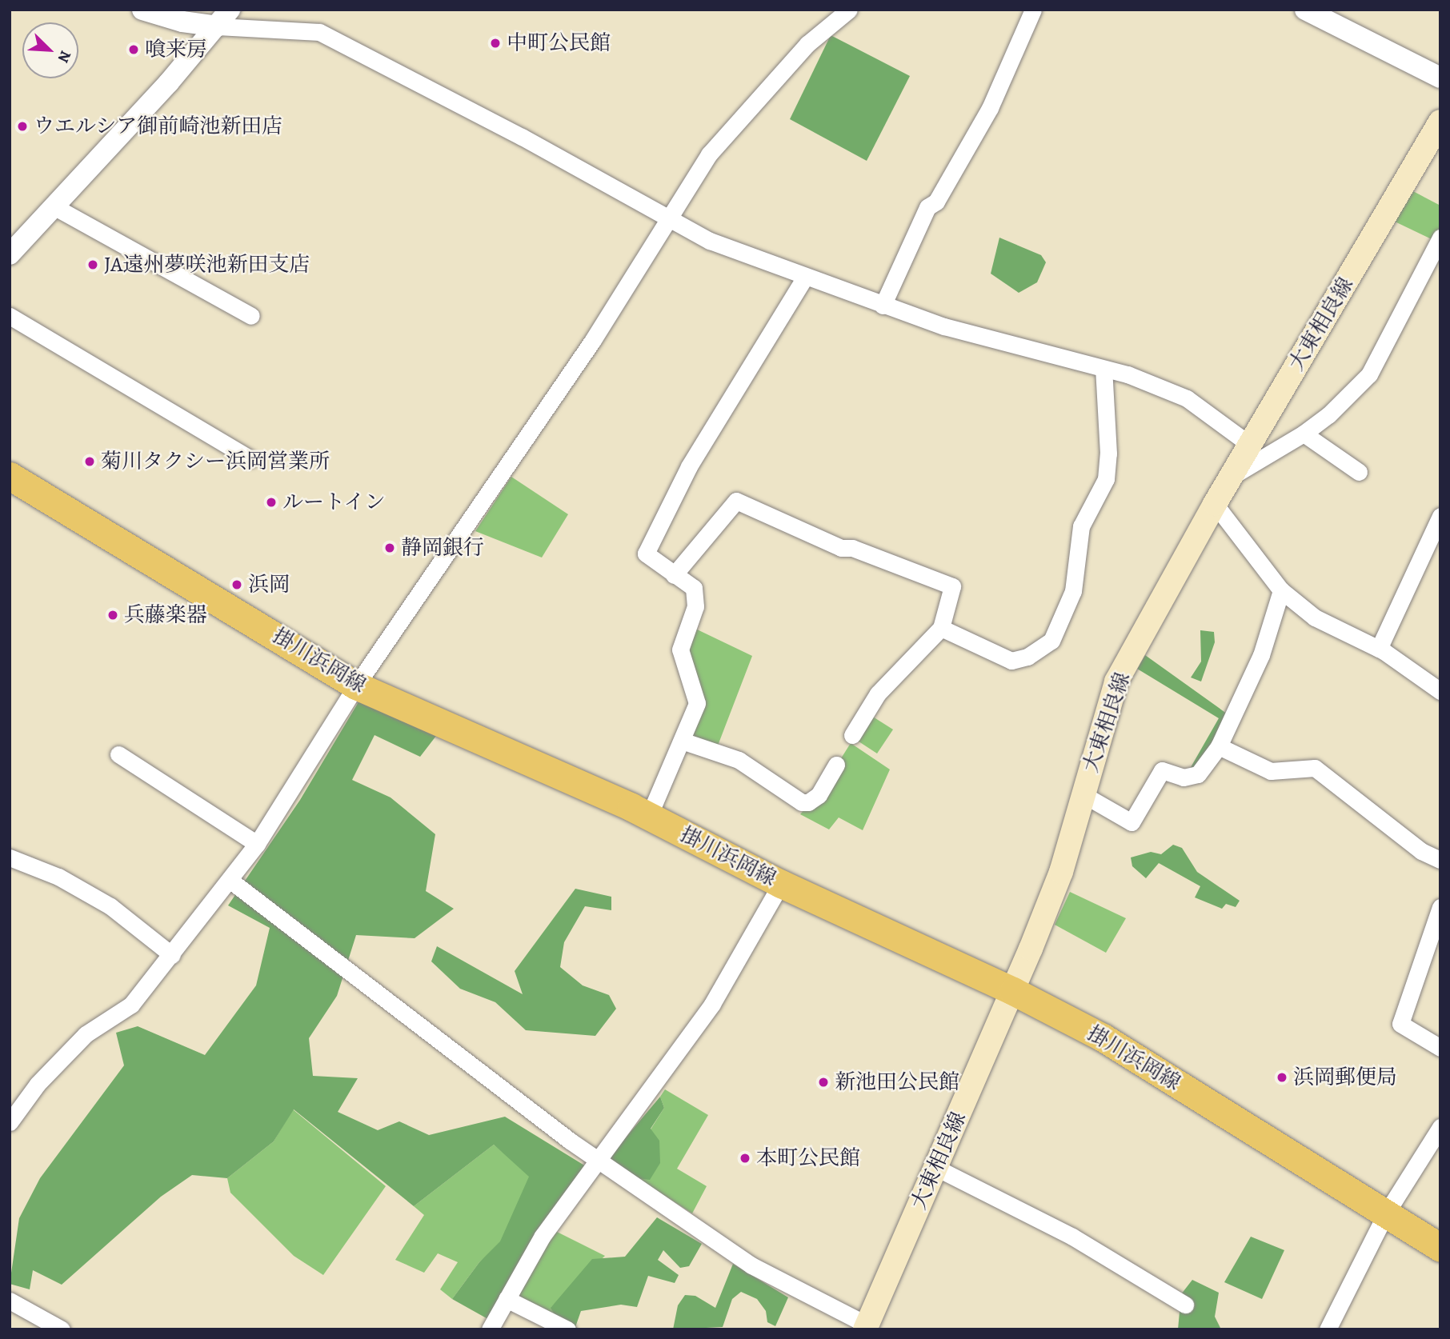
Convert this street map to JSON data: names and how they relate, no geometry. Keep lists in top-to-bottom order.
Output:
{
  "streets": {
    "main road": ["大東相良線", "掛川浜岡線"]
  },
  "crossings": [
    ["大東相良線", "掛川浜岡線"]
  ],
  "places": [
    "中町公民館",
    "喰来房",
    "ウエルシア御前崎池新田店",
    "JA遠州夢咲池新田支店",
    "菊川タクシー浜岡営業所",
    "ルートイン",
    "静岡銀行",
    "浜岡",
    "兵藤楽器",
    "浜岡郵便局",
    "新池田公民館",
    "本町公民館"
  ],
  "north": "bottom right"
}
